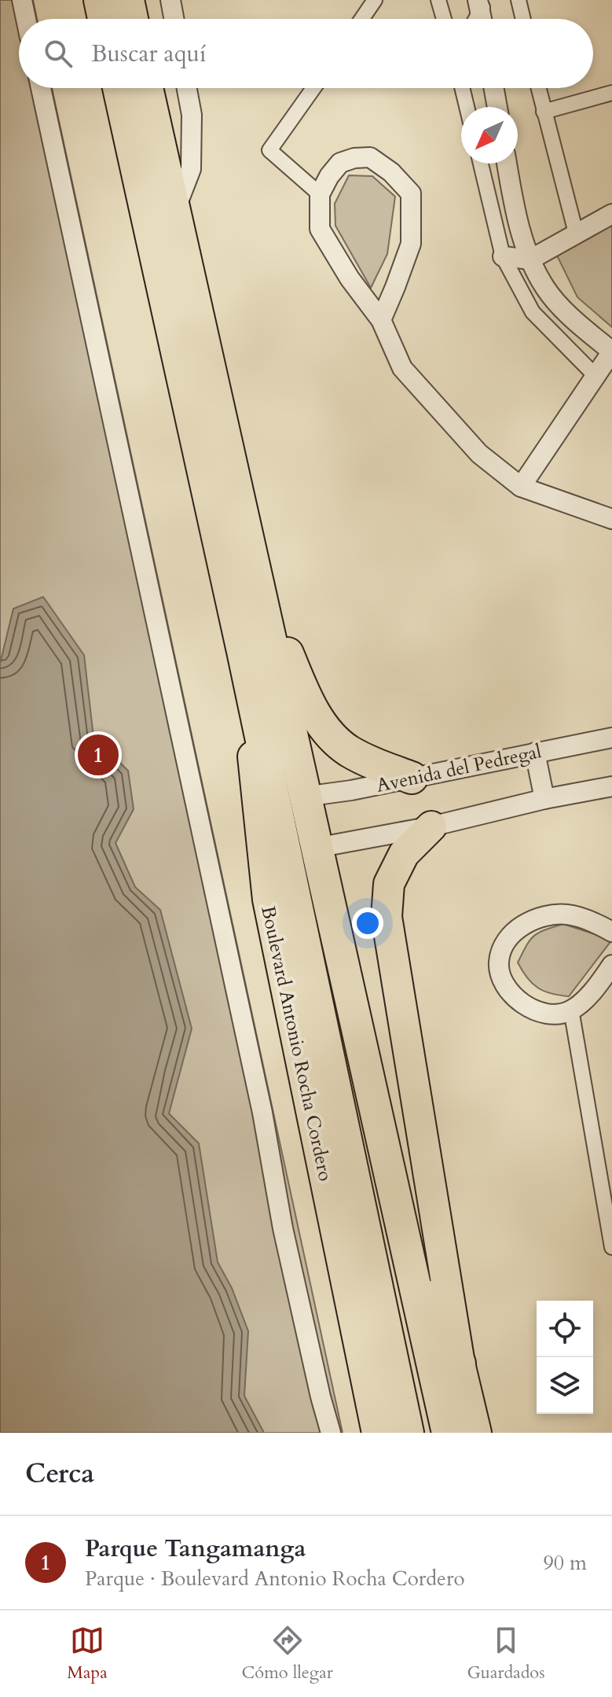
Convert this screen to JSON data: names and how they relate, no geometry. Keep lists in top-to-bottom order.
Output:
{
  "streets": {
    "main road": ["Boulevard Antonio Rocha Cordero"],
    "street": ["Avenida del Pedregal"]
  },
  "north": "bottom left",
  "page": {
    "search": "Buscar aquí",
    "pins": "1",
    "heading": "Cerca",
    "list": [
      {
        "mark": "1",
        "name": "Parque Tangamanga",
        "note": "Parque · Boulevard Antonio Rocha Cordero",
        "value": "90 m"
      }
    ],
    "nav": ["Mapa", "Cómo llegar", "Guardados"]
  }
}
